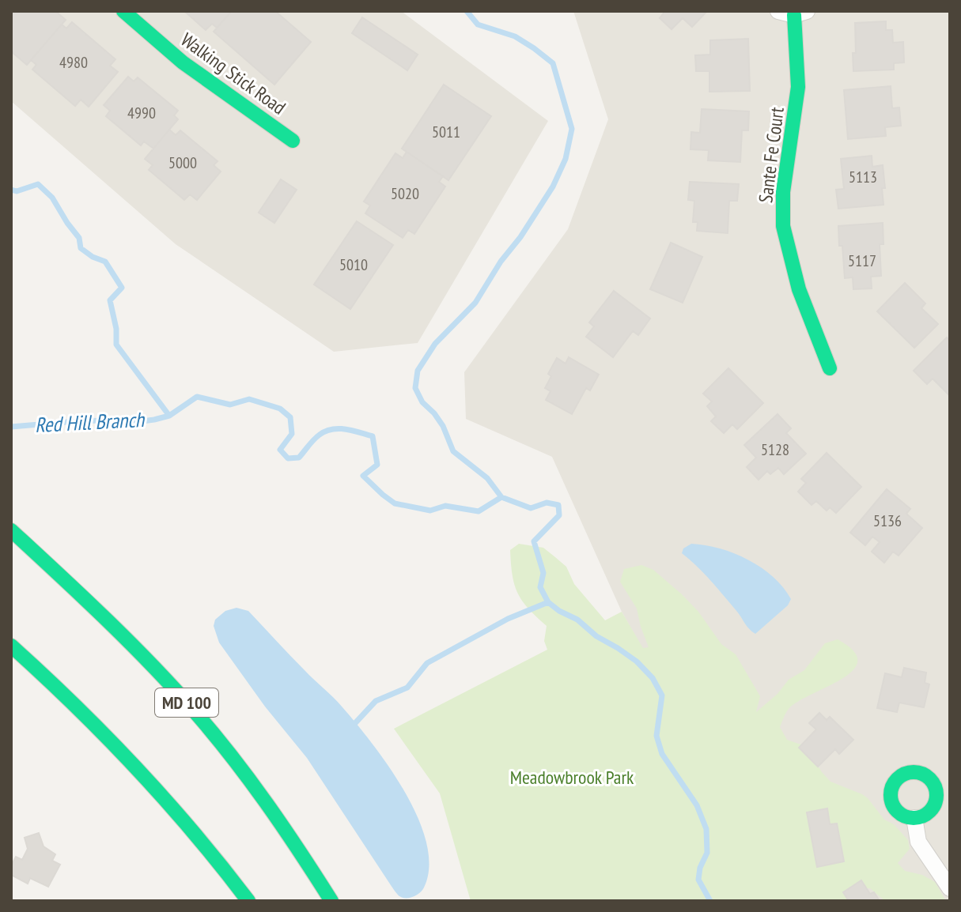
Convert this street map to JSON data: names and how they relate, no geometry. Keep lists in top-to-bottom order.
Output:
{
  "streets": {
    "main road": ["Walking Stick Road", "Sante Fe Court", "MD 100"]
  },
  "water": ["Red Hill Branch"],
  "parks": ["Meadowbrook Park"],
  "house_numbers": [
    "4980",
    "4990",
    "5011",
    "5000",
    "5113",
    "5020",
    "5117",
    "5010",
    "5128",
    "5136"
  ]
}
